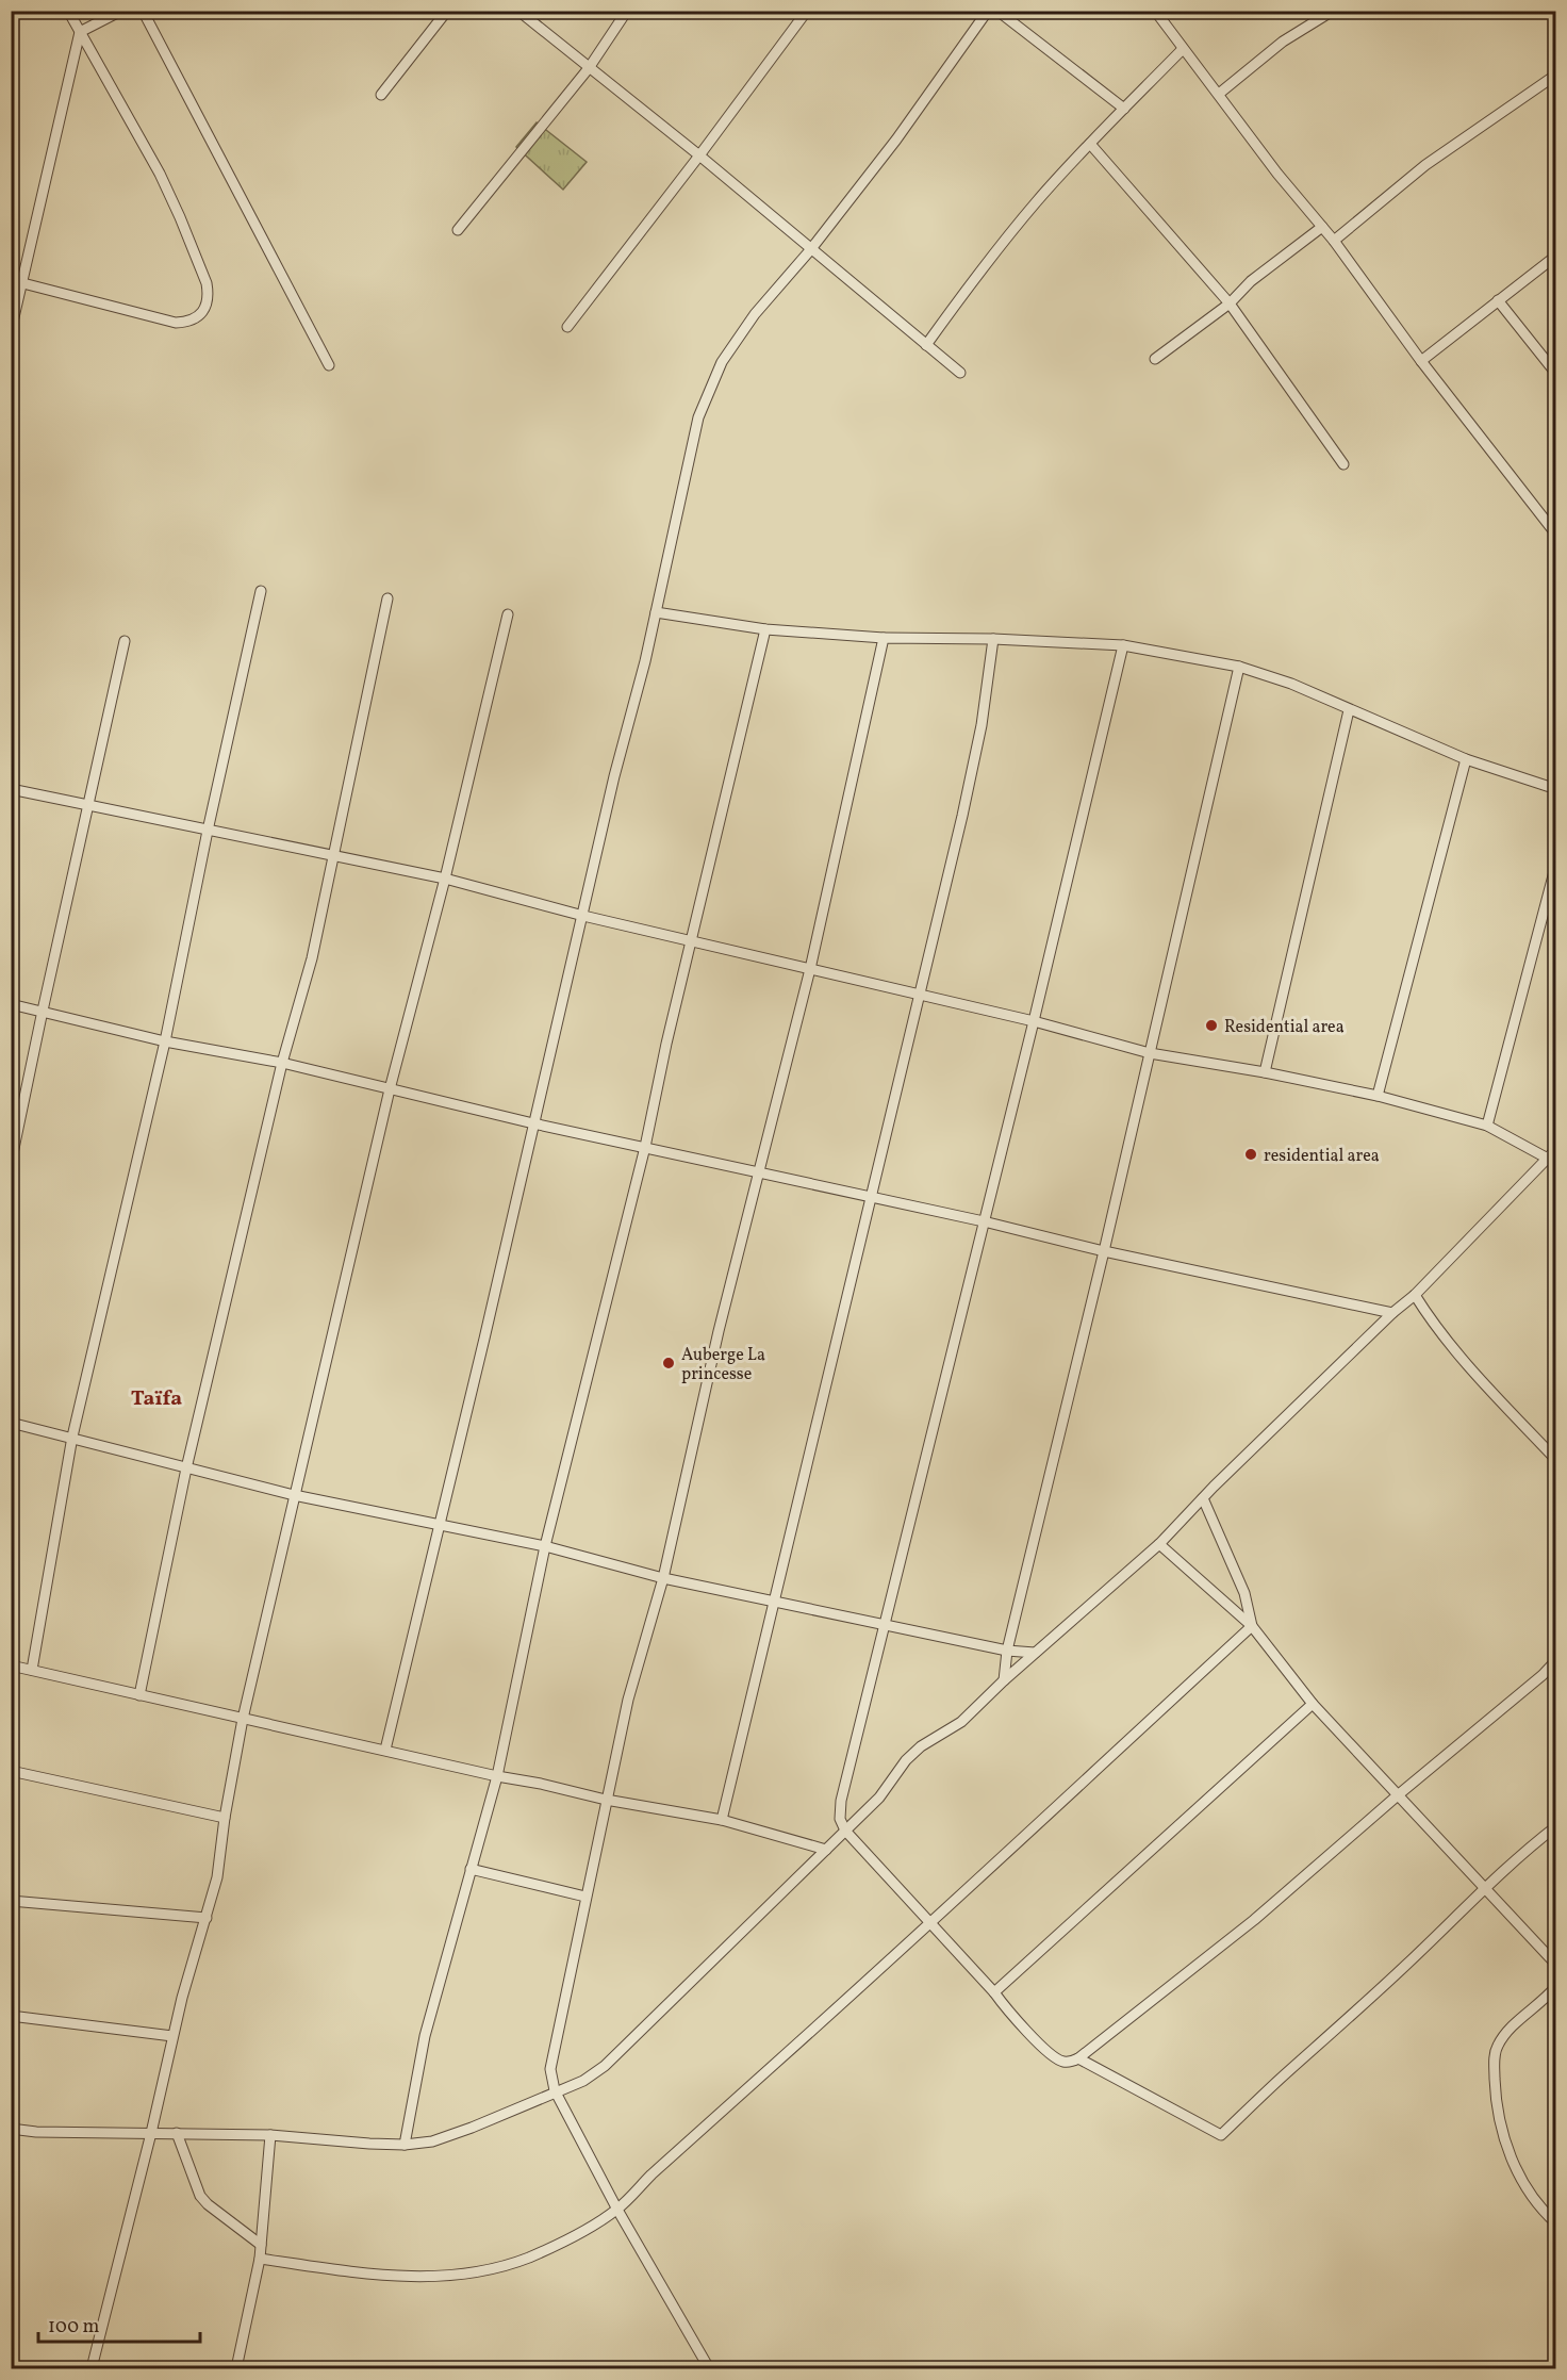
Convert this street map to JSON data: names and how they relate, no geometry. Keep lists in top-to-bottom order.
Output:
{
  "districts": ["Taïfa"],
  "places": ["Residential area", "residential area", "Auberge La princesse"],
  "scale_bar": "100 m"
}
